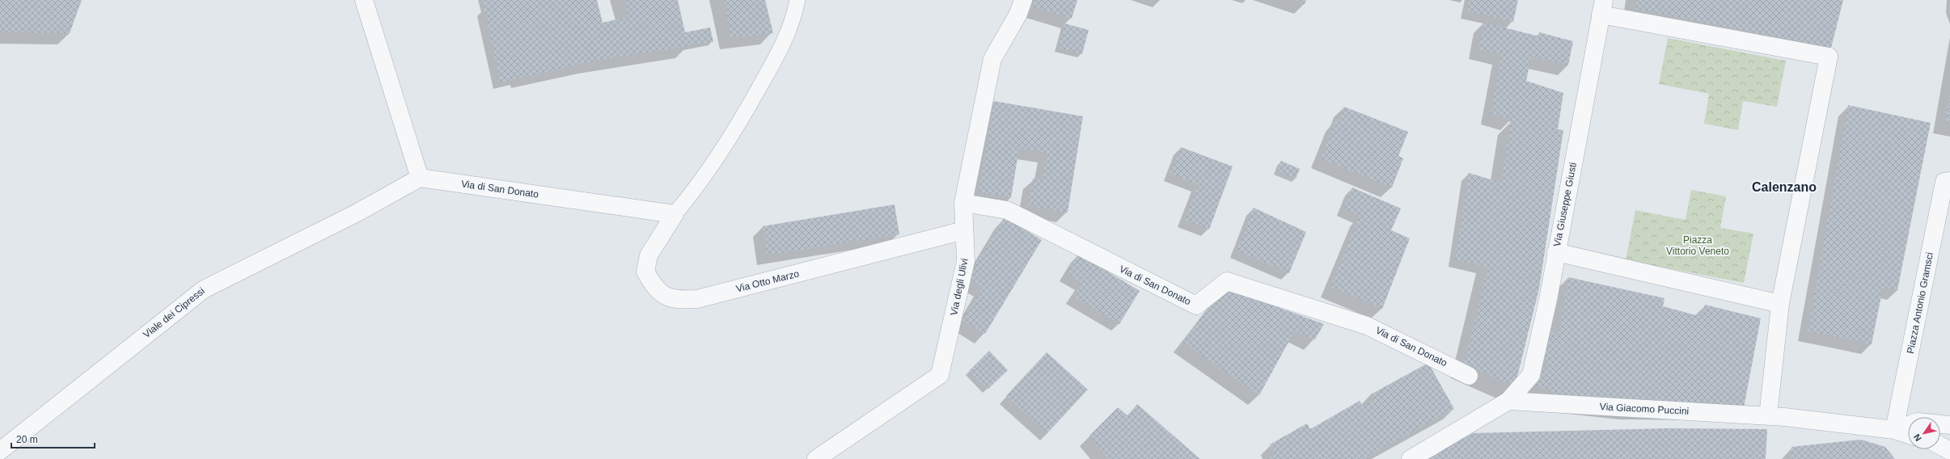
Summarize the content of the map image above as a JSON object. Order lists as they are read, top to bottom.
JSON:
{
  "streets": {
    "street": [
      "Via di San Donato",
      "Via Giuseppe Giusti",
      "Via Otto Marzo",
      "Via degli Ulivi",
      "Piazza Antonio Gramsci",
      "Viale dei Cipressi",
      "Via Giacomo Puccini"
    ]
  },
  "crossings": [
    ["Via di San Donato", "Via Otto Marzo"],
    ["Via di San Donato", "Via degli Ulivi"],
    ["Via di San Donato", "Viale dei Cipressi"],
    ["Via Giuseppe Giusti", "Via Giacomo Puccini"],
    ["Via Otto Marzo", "Via degli Ulivi"],
    ["Piazza Antonio Gramsci", "Via Giacomo Puccini"]
  ],
  "districts": ["Calenzano"],
  "parks": ["Piazza Vittorio Veneto"],
  "scale_bar": "20 m",
  "north": "bottom left"
}
